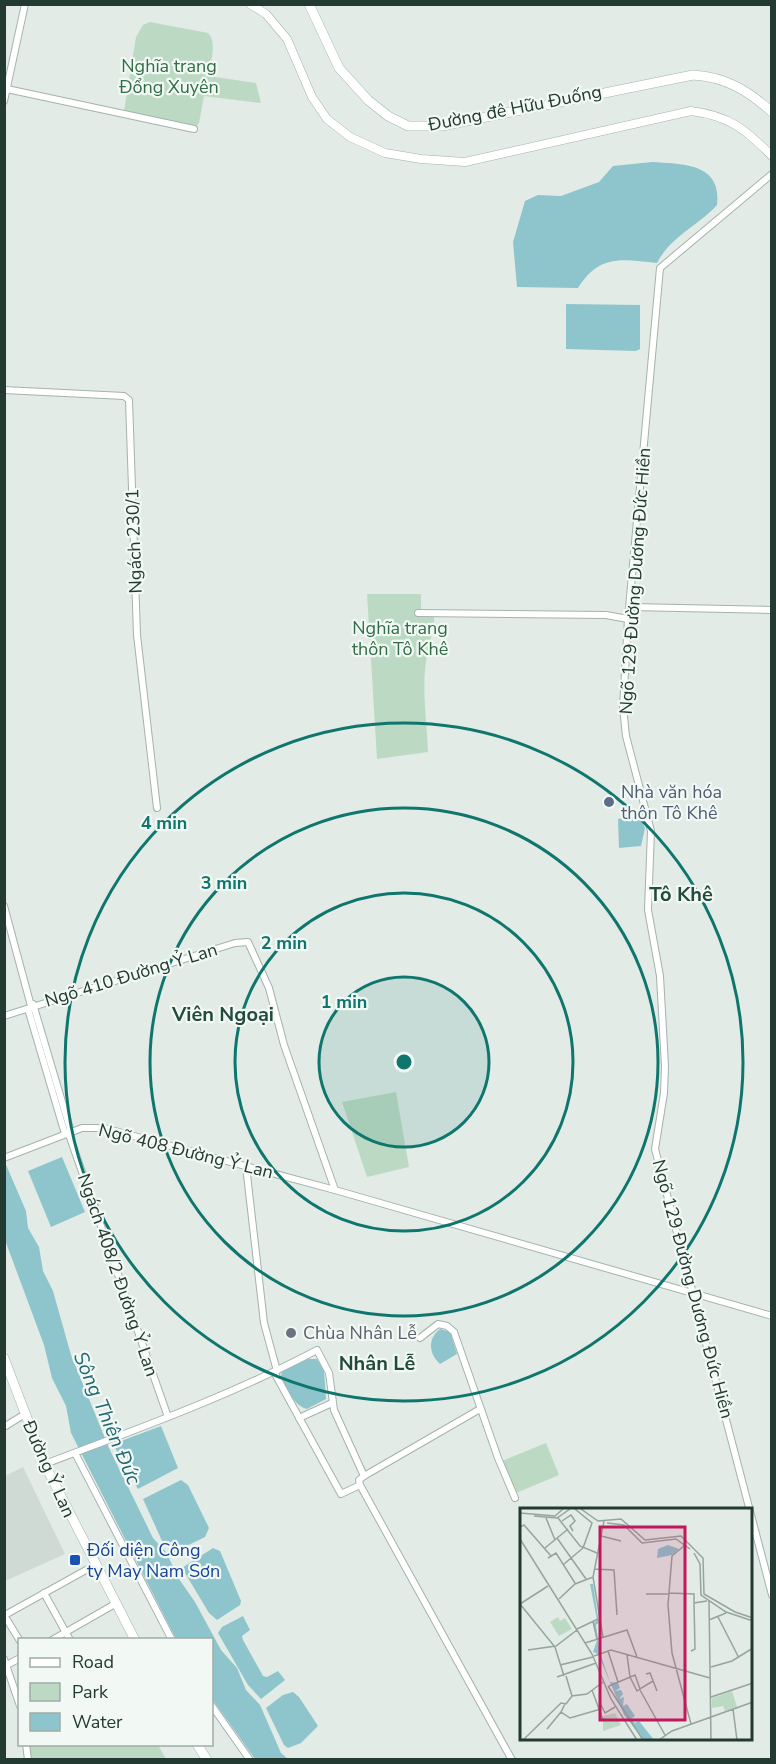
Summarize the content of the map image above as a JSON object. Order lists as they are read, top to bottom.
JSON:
{
  "streets": {
    "main road": ["Đường đê Hữu Đuống", "Đường Ỷ Lan"],
    "street": [
      "Ngách 230/1",
      "Ngõ 129 Đường Dương Đức Hiền",
      "Ngõ 410 Đường Ỷ Lan",
      "Ngõ 408 Đường Ỷ Lan",
      "Ngách 408/2 Đường Ỷ Lan"
    ]
  },
  "crossings": [
    ["Ngõ 129 Đường Dương Đức Hiền", "Ngõ 408 Đường Ỷ Lan"],
    ["Ngõ 410 Đường Ỷ Lan", "Ngõ 408 Đường Ỷ Lan"],
    ["Ngõ 410 Đường Ỷ Lan", "Ngách 408/2 Đường Ỷ Lan"],
    ["Ngõ 408 Đường Ỷ Lan", "Ngách 408/2 Đường Ỷ Lan"]
  ],
  "districts": ["Tô Khê", "Viên Ngoại", "Nhân Lễ"],
  "water": ["Sông Thiên Đức"],
  "parks": ["Nghĩa trang Đổng Xuyên", "Nghĩa trang thôn Tô Khê"],
  "places": {
    "other": ["Nhà văn hóa thôn Tô Khê", "Chùa Nhân Lễ"],
    "transit": ["Đối diện Công ty May Nam Sơn"]
  },
  "legend": ["Road", "Park", "Water"],
  "rings": [
    "4 min",
    "3 min",
    "2 min",
    "1 min"
  ]
}
